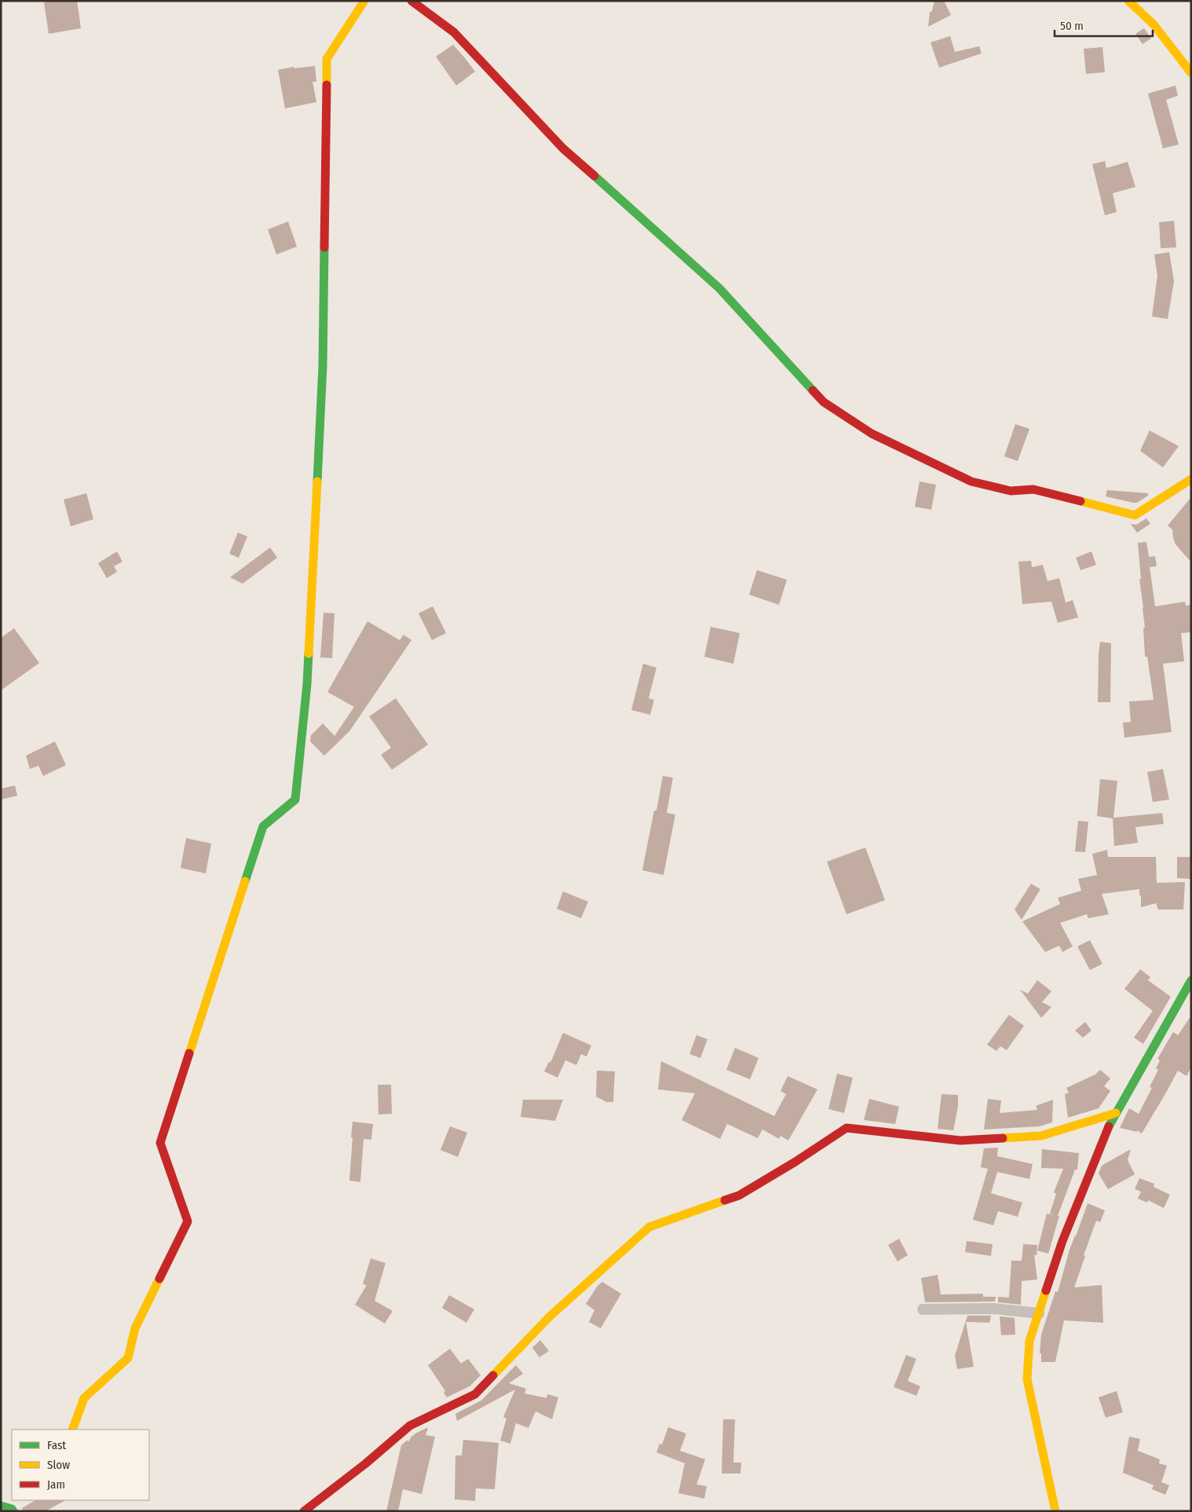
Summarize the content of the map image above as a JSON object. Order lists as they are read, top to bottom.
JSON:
{
  "legend": ["Fast", "Slow", "Jam"],
  "scale_bar": "50 m"
}
